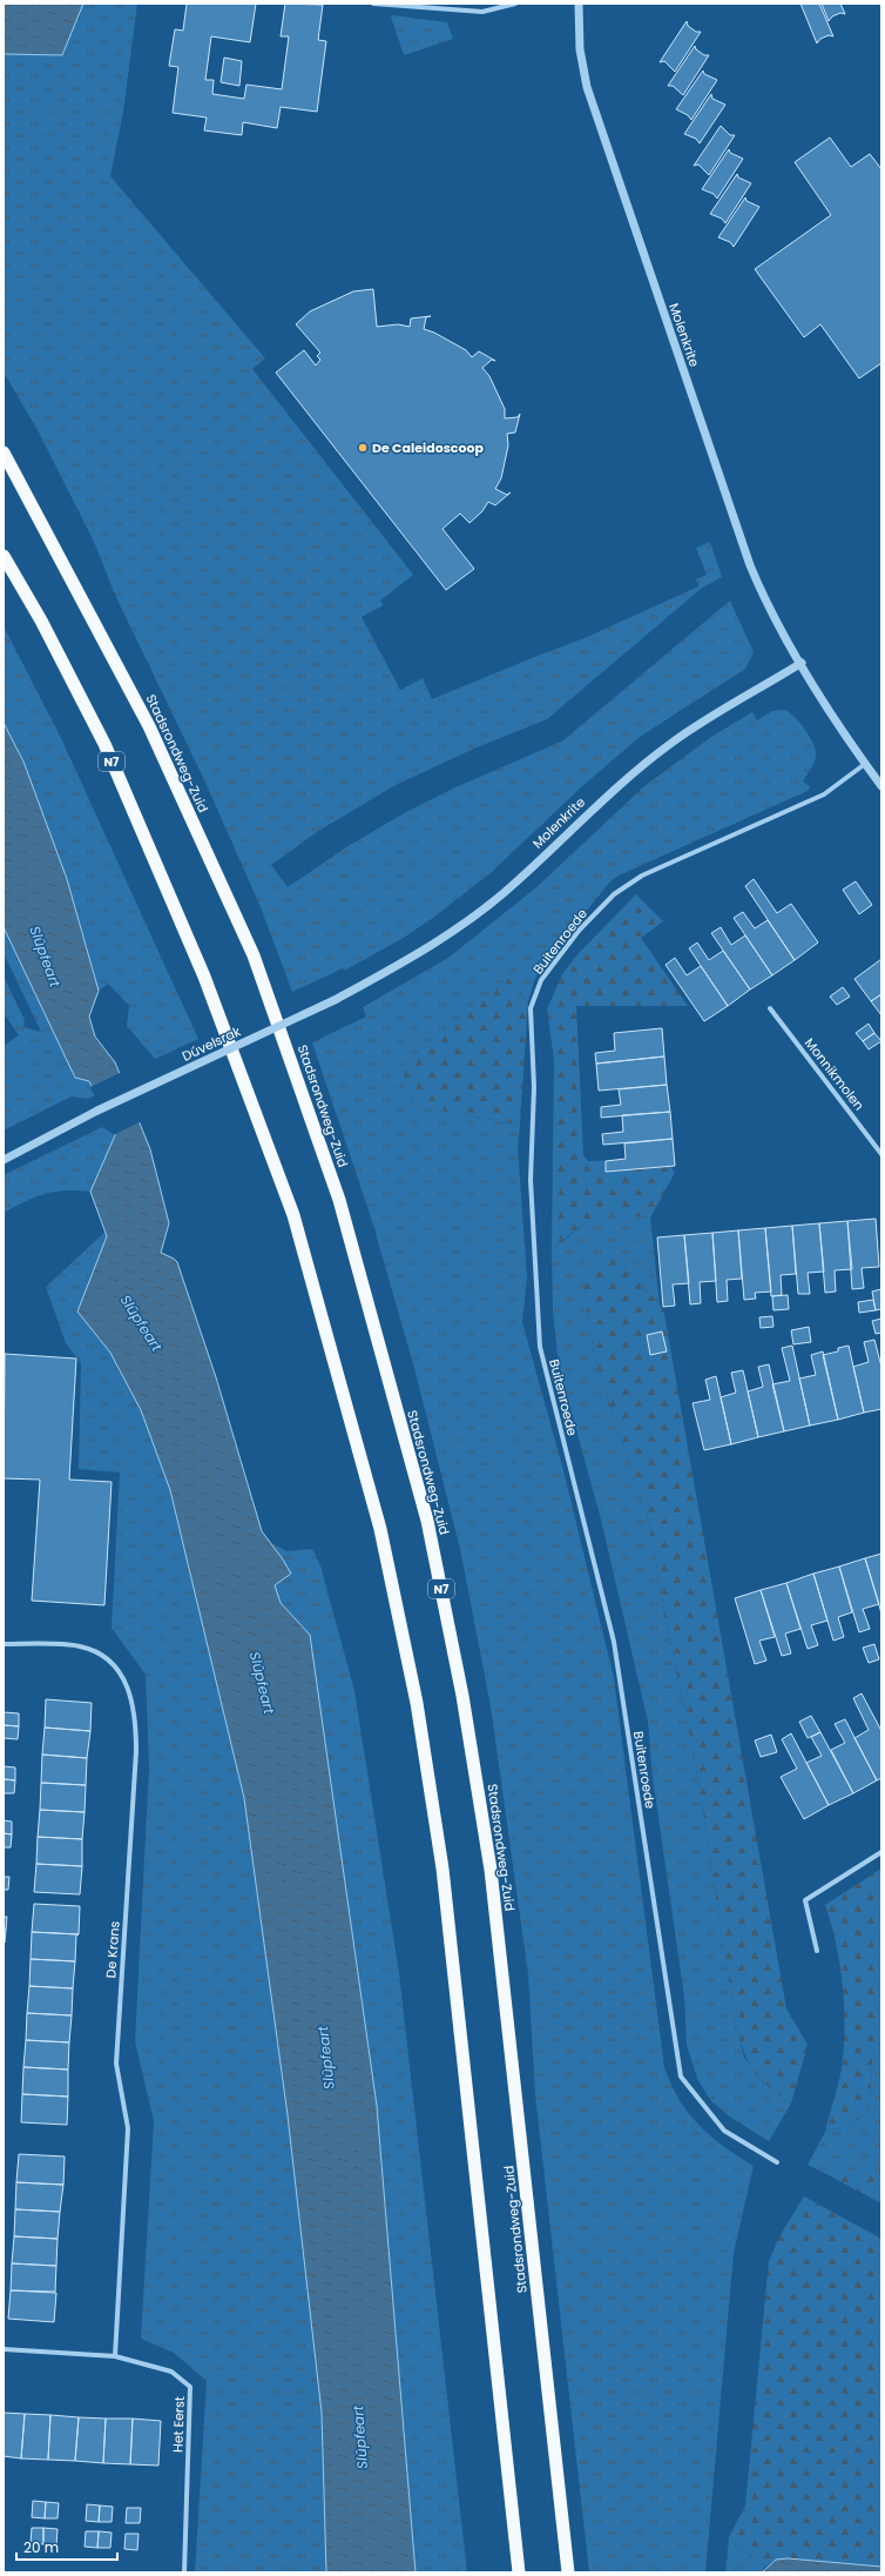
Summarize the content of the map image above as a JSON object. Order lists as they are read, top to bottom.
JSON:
{
  "streets": {
    "highway": ["Stadsrondweg-Zuid", "N7"],
    "street": [
      "Molenkrite",
      "Buitenroede",
      "Dúvelsrak",
      "Monnikmolen",
      "De Krans",
      "Het Eerst"
    ]
  },
  "crossings": [
    ["Molenkrite", "Buitenroede"],
    ["Molenkrite", "Dúvelsrak"],
    ["De Krans", "Het Eerst"]
  ],
  "water": ["Slûpfeart"],
  "places": ["De Caleidoscoop"],
  "scale_bar": "20 m"
}
